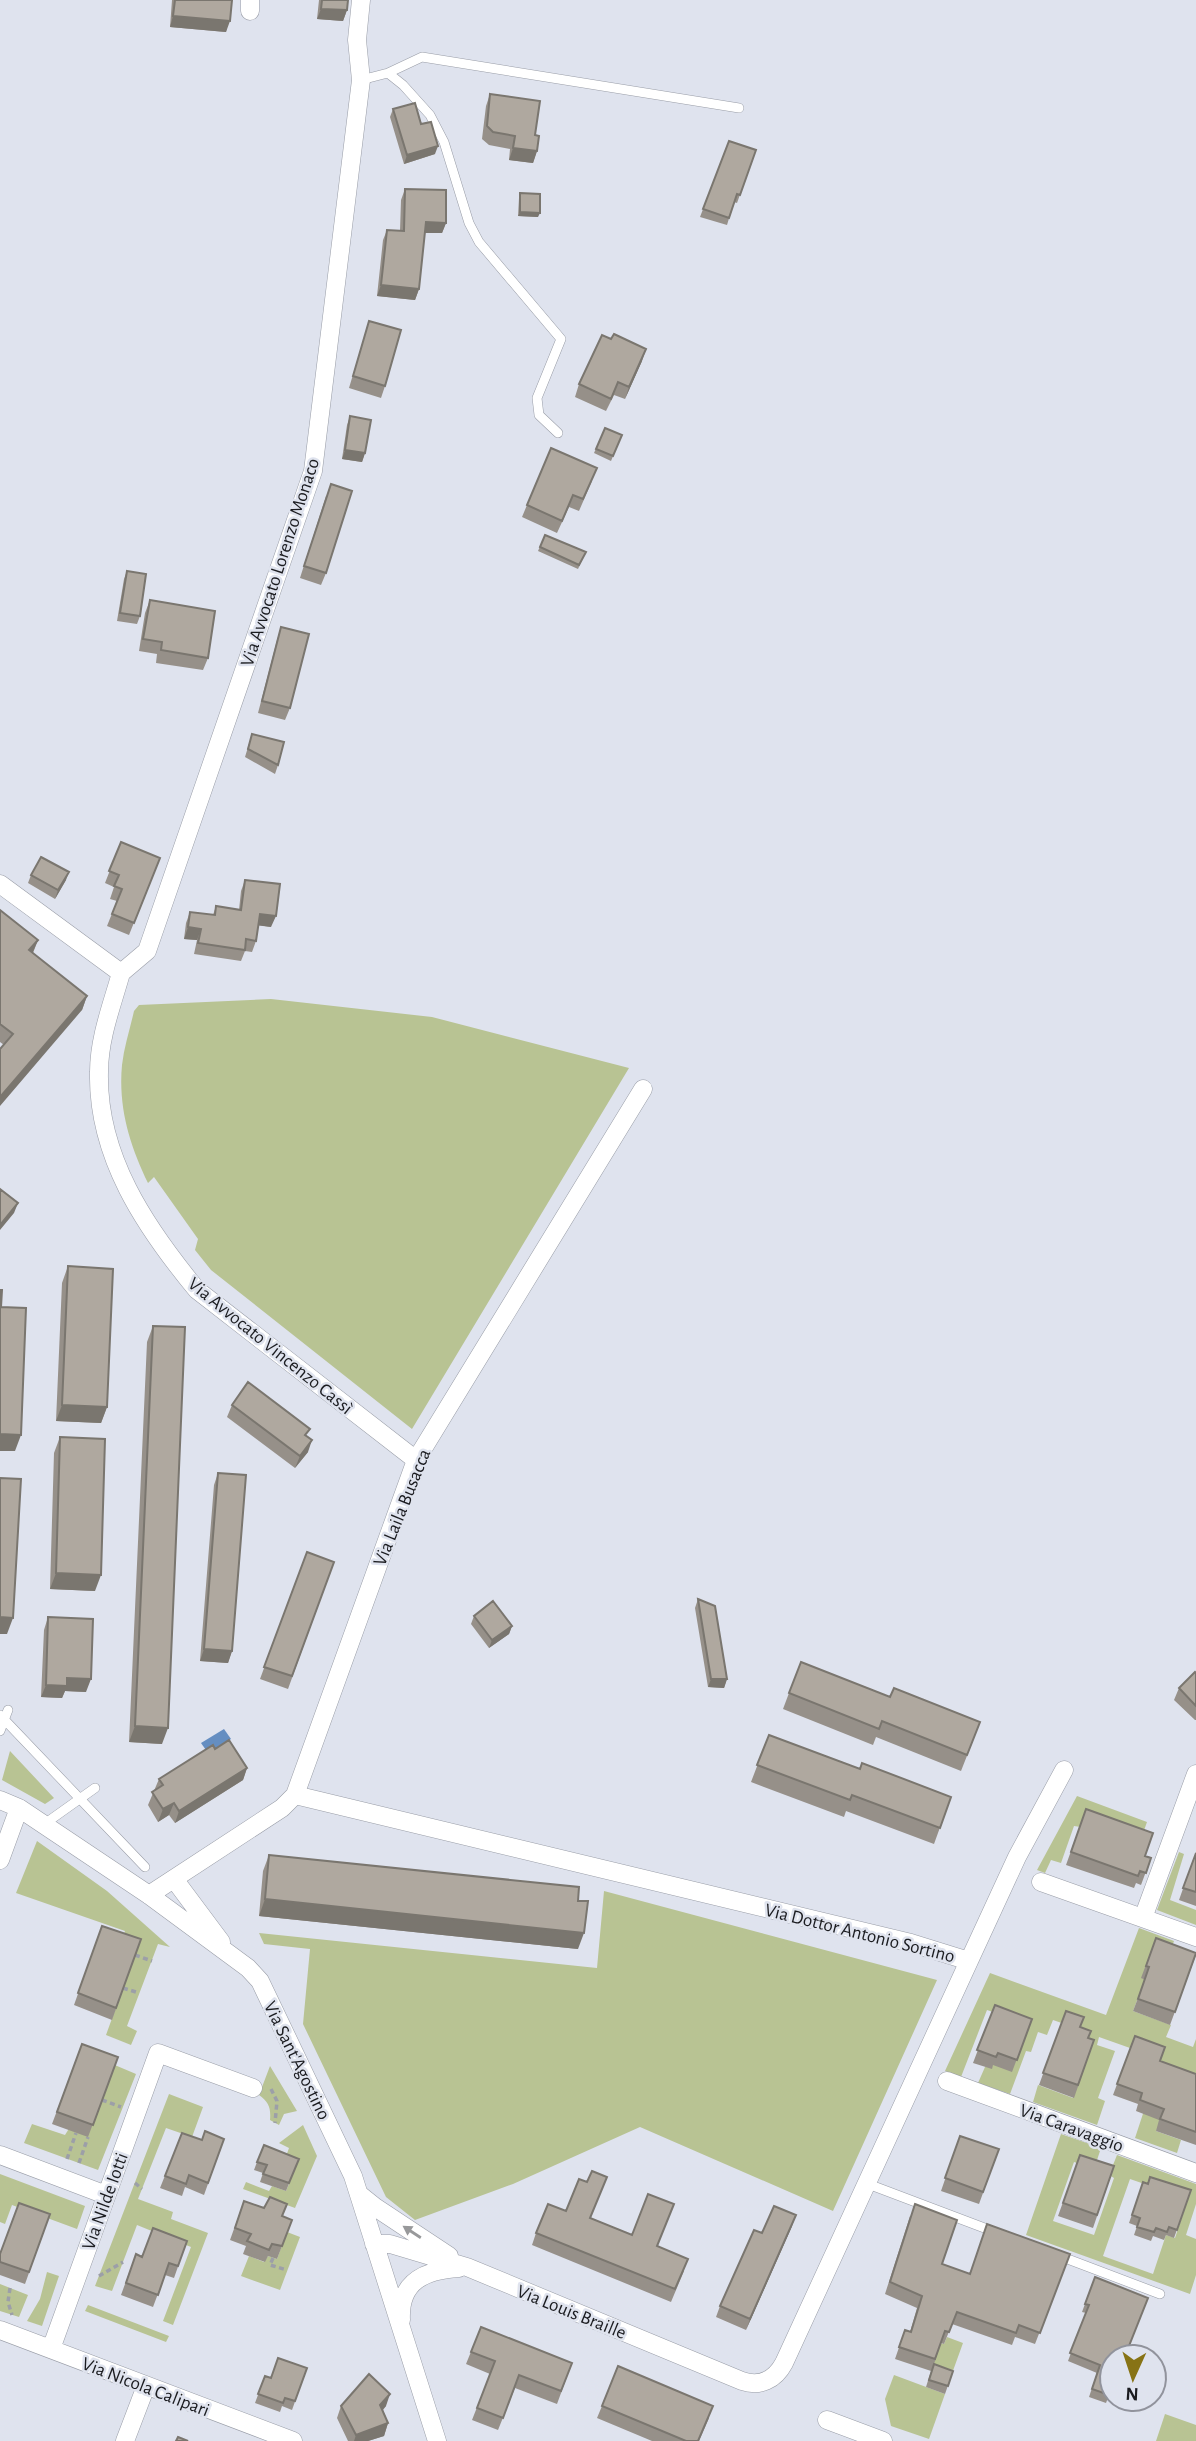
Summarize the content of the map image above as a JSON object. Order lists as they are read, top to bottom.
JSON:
{
  "streets": {
    "street": [
      "Via Avvocato Lorenzo Monaco",
      "Via Avvocato Vincenzo Cassì",
      "Via Laila Busacca",
      "Via Dottor Antonio Sortino",
      "Via Sant'Agostino",
      "Via Caravaggio",
      "Via Nilde Iotti",
      "Via Louis Braille",
      "Via Nicola Calipari"
    ]
  },
  "crossings": [
    ["Via Avvocato Lorenzo Monaco", "Via Avvocato Vincenzo Cassì"],
    ["Via Avvocato Vincenzo Cassì", "Via Laila Busacca"],
    ["Via Laila Busacca", "Via Dottor Antonio Sortino"],
    ["Via Dottor Antonio Sortino", "Via Louis Braille"],
    ["Via Sant'Agostino", "Via Louis Braille"],
    ["Via Nilde Iotti", "Via Nicola Calipari"]
  ],
  "north": "bottom"
}
